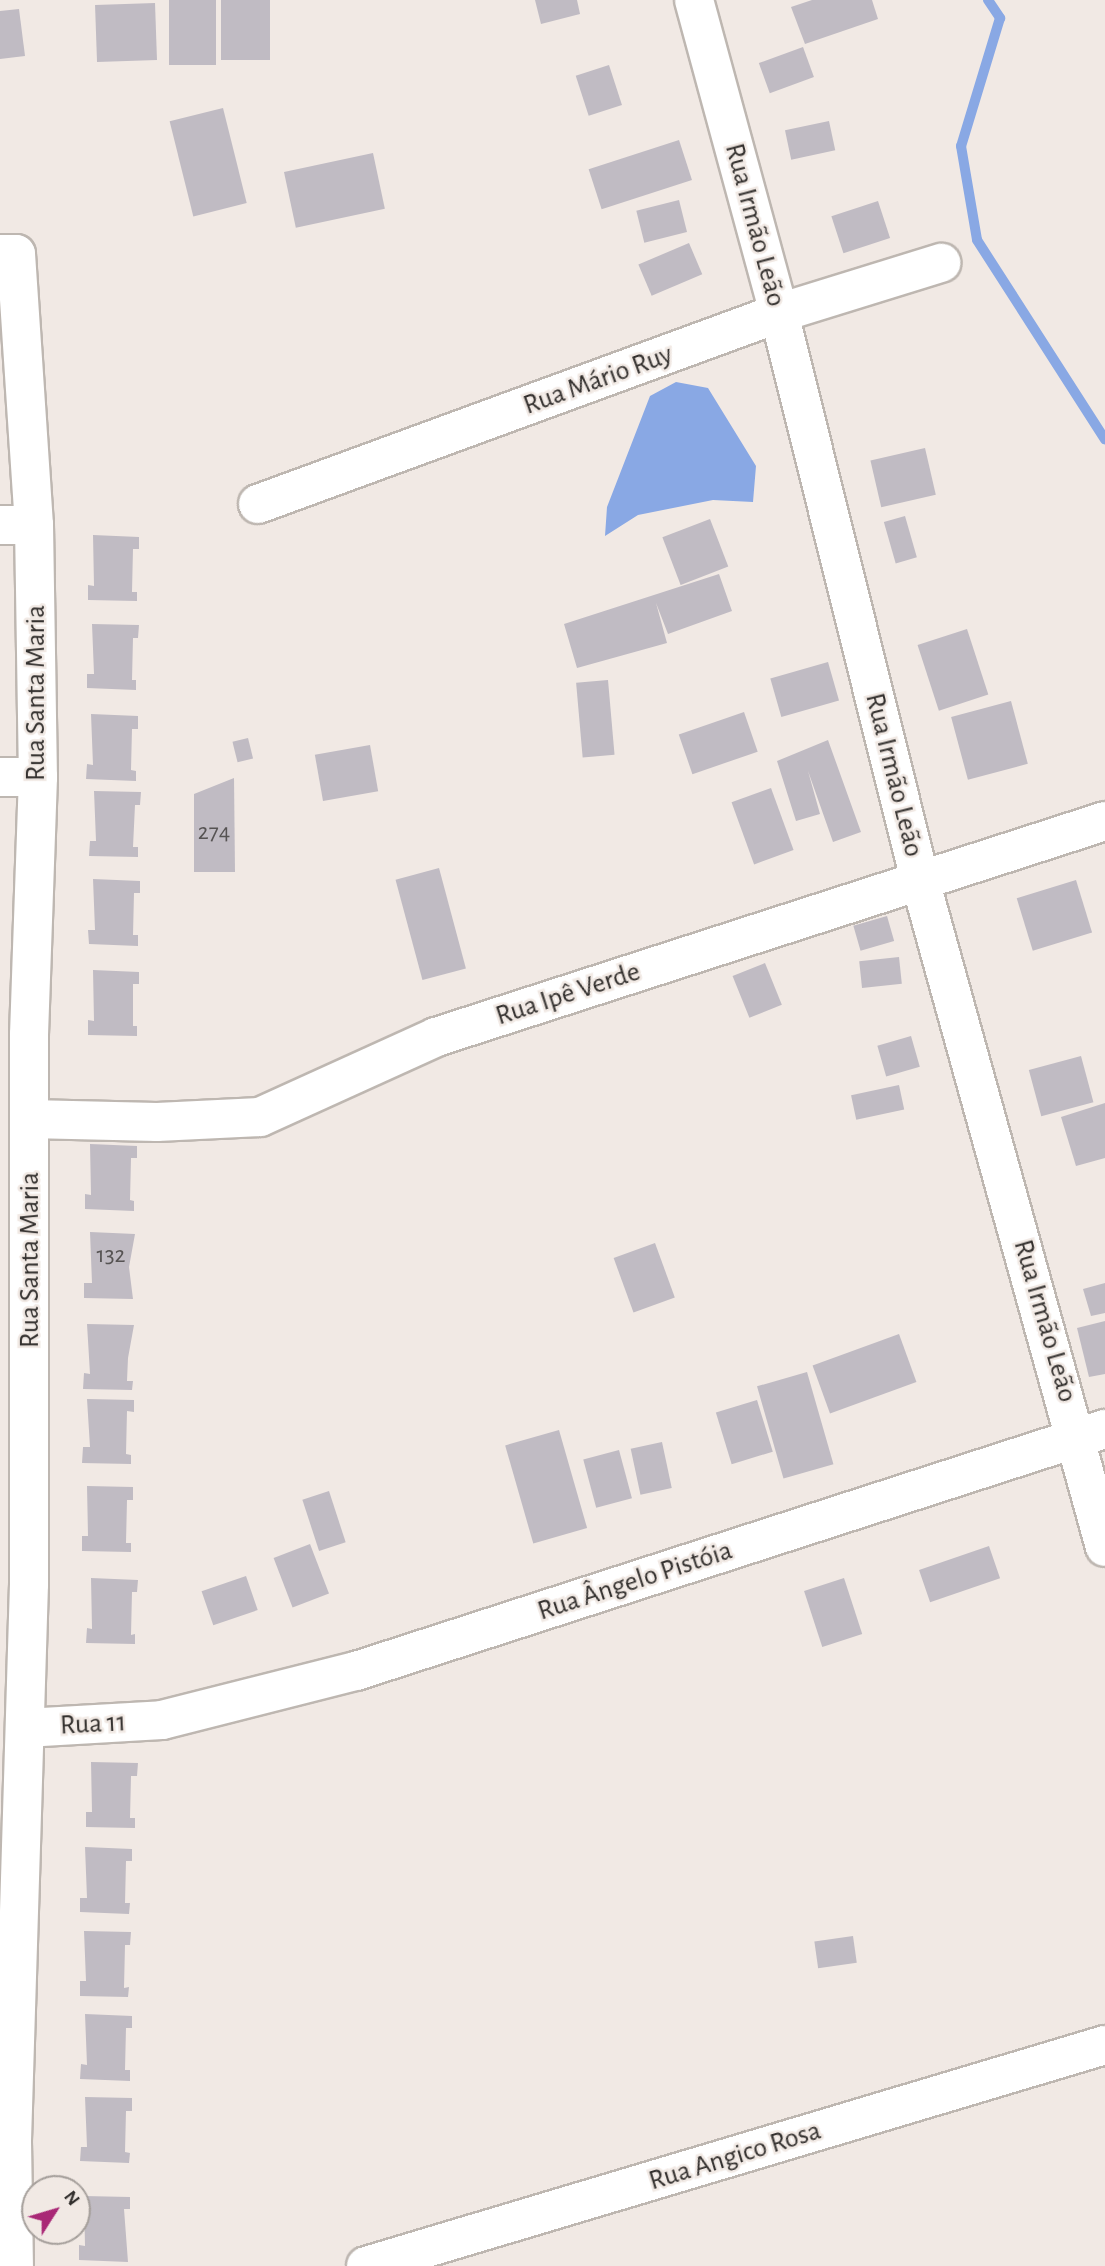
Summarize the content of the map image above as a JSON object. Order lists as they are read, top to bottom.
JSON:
{
  "streets": {
    "street": [
      "Rua Irmão Leão",
      "Rua Mário Ruy",
      "Rua Santa Maria",
      "Rua Ipê Verde",
      "Rua Ângelo Pistóia",
      "Rua 11",
      "Rua Angico Rosa"
    ]
  },
  "crossings": [
    ["Rua Irmão Leão", "Rua Mário Ruy"],
    ["Rua Irmão Leão", "Rua Ipê Verde"],
    ["Rua Irmão Leão", "Rua Ângelo Pistóia"],
    ["Rua Santa Maria", "Rua Ipê Verde"],
    ["Rua Santa Maria", "Rua 11"],
    ["Rua Ângelo Pistóia", "Rua 11"]
  ],
  "house_numbers": ["274", "132"],
  "north": "top right"
}
